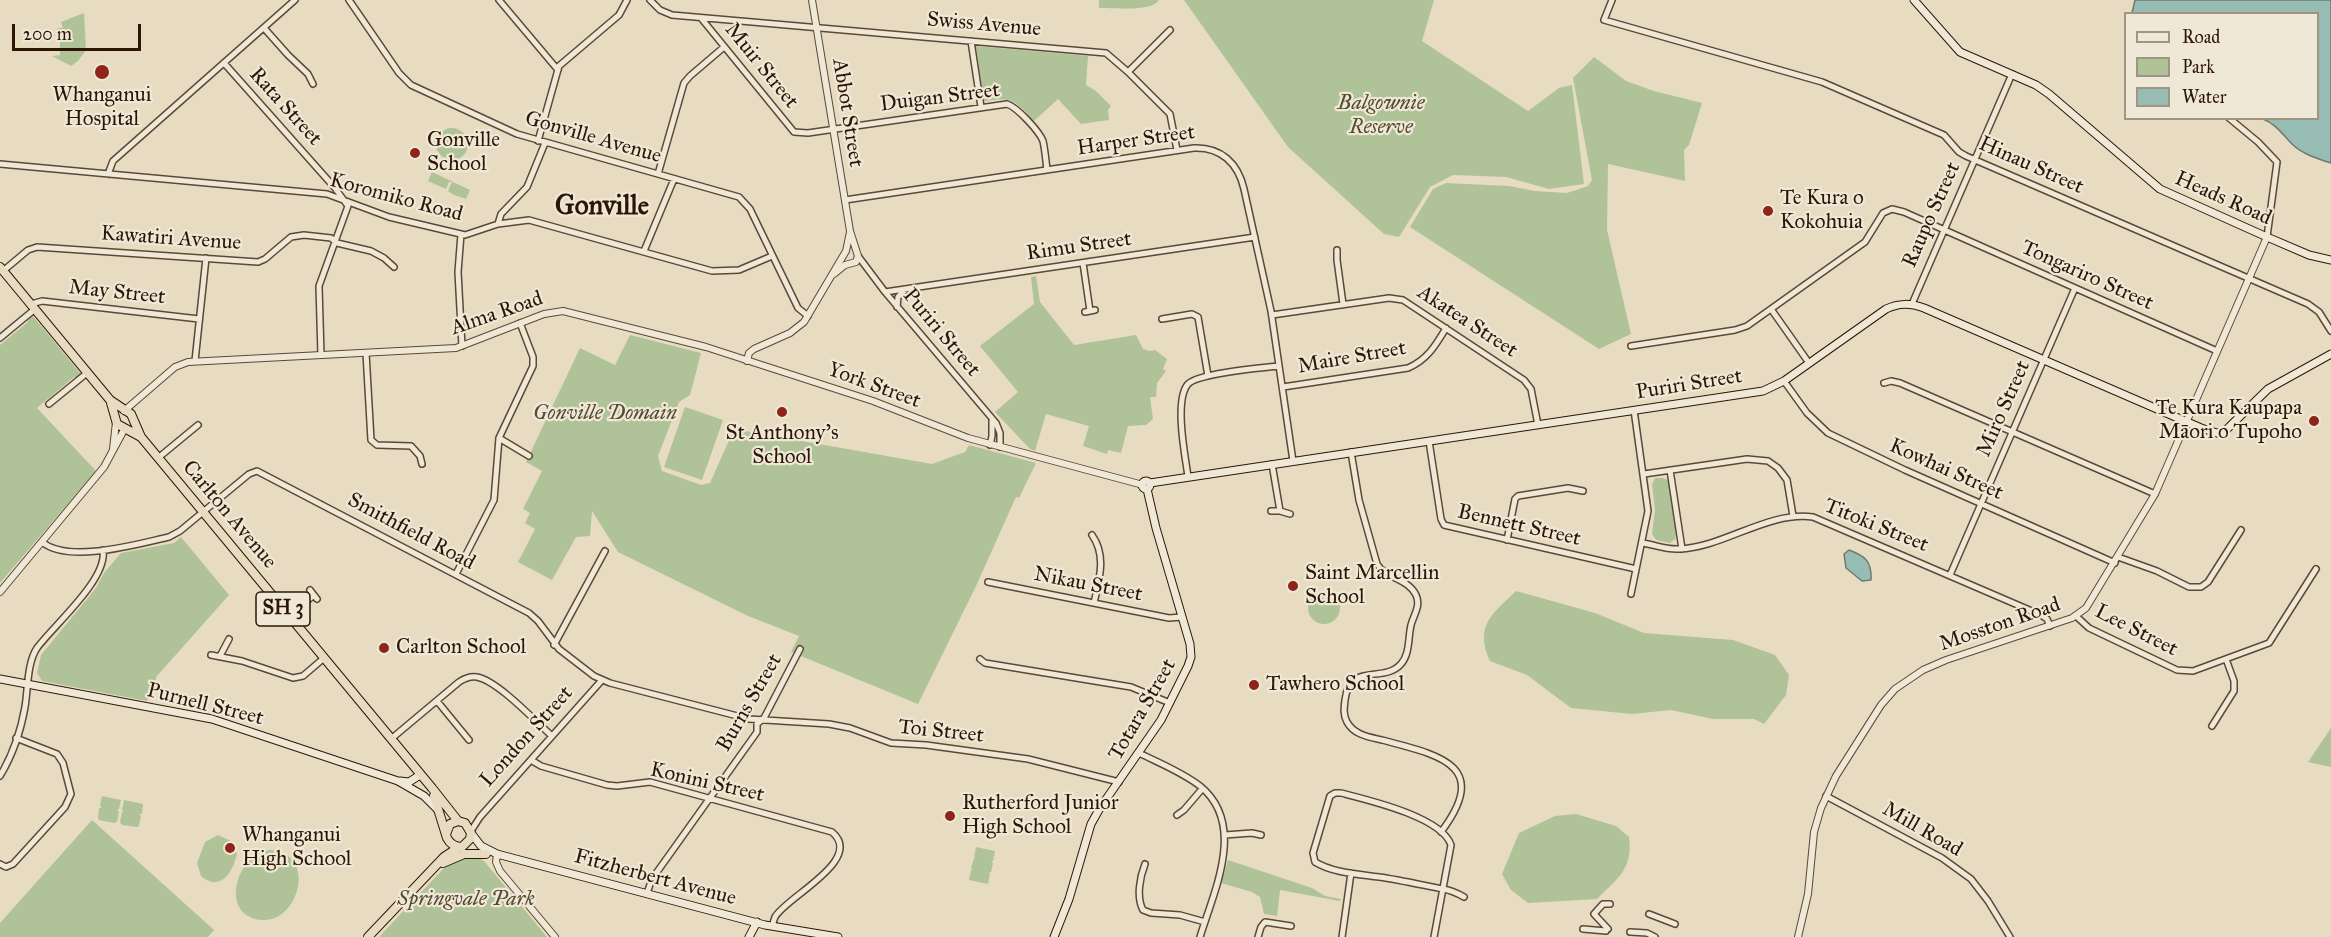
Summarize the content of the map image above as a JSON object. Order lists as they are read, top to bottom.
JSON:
{
  "streets": {
    "highway": ["Carlton Avenue", "SH 3"],
    "main road": [
      "Heads Road",
      "Puriri Street",
      "Purnell Street",
      "Totara Street",
      "Fitzherbert Avenue"
    ],
    "street": [
      "Swiss Avenue",
      "Muir Street",
      "Duigan Street",
      "Rata Street",
      "Abbot Street",
      "Gonville Avenue",
      "Harper Street",
      "Hinau Street",
      "Koromiko Road",
      "Raupo Street",
      "Kawatiri Avenue",
      "Rimu Street",
      "Tongariro Street",
      "May Street",
      "Alma Road",
      "Akatea Street",
      "Maire Street",
      "York Street",
      "Miro Street",
      "Kowhai Street",
      "Bennett Street",
      "Titoki Street",
      "Smithfield Road",
      "Nikau Street",
      "Mosston Road",
      "Lee Street",
      "Burns Street",
      "Toi Street",
      "London Street",
      "Konini Street",
      "Mill Road"
    ]
  },
  "crossings": [
    ["Swiss Avenue", "Muir Street"],
    ["Swiss Avenue", "Abbot Street"],
    ["Swiss Avenue", "Harper Street"],
    ["Muir Street", "Duigan Street"],
    ["Muir Street", "Abbot Street"],
    ["Duigan Street", "Abbot Street"],
    ["Duigan Street", "Harper Street"],
    ["Rata Street", "Koromiko Road"],
    ["Abbot Street", "Harper Street"],
    ["Abbot Street", "Puriri Street"],
    ["Gonville Avenue", "Koromiko Road"],
    ["Harper Street", "Rimu Street"],
    ["Harper Street", "Akatea Street"],
    ["Harper Street", "Puriri Street"],
    ["Harper Street", "Maire Street"],
    ["Hinau Street", "Raupo Street"],
    ["Hinau Street", "Mosston Road"],
    ["Heads Road", "Raupo Street"],
    ["Heads Road", "Mosston Road"],
    ["Raupo Street", "Tongariro Street"],
    ["Raupo Street", "Puriri Street"],
    ["Rimu Street", "Puriri Street"],
    ["Tongariro Street", "Miro Street"],
    ["Tongariro Street", "Mosston Road"],
    ["Alma Road", "York Street"],
    ["Alma Road", "Carlton Avenue"],
    ["Alma Road", "SH 3"],
    ["Akatea Street", "Puriri Street"],
    ["Akatea Street", "Maire Street"],
    ["Puriri Street", "York Street"],
    ["Puriri Street", "Kowhai Street"],
    ["Puriri Street", "Bennett Street"],
    ["Puriri Street", "Totara Street"],
    ["Miro Street", "Kowhai Street"],
    ["Miro Street", "Titoki Street"],
    ["Kowhai Street", "Mosston Road"],
    ["Carlton Avenue", "Smithfield Road"],
    ["Carlton Avenue", "SH 3"],
    ["Carlton Avenue", "Purnell Street"],
    ["Carlton Avenue", "London Street"],
    ["Carlton Avenue", "Fitzherbert Avenue"],
    ["Titoki Street", "Mosston Road"],
    ["Smithfield Road", "Burns Street"],
    ["Smithfield Road", "Toi Street"],
    ["Smithfield Road", "London Street"],
    ["Nikau Street", "Totara Street"],
    ["SH 3", "London Street"],
    ["SH 3", "Fitzherbert Avenue"],
    ["Mosston Road", "Lee Street"],
    ["Mosston Road", "Mill Road"],
    ["Burns Street", "Toi Street"],
    ["Burns Street", "Konini Street"],
    ["Burns Street", "Fitzherbert Avenue"],
    ["Totara Street", "Toi Street"],
    ["London Street", "Konini Street"],
    ["London Street", "Fitzherbert Avenue"],
    ["Konini Street", "Fitzherbert Avenue"]
  ],
  "districts": ["Gonville"],
  "parks": ["Balgownie Reserve", "Gonville Domain", "Springvale Park"],
  "places": [
    "Whanganui Hospital",
    "Gonville School",
    "Te Kura o Kokohuia",
    "St Anthony's School",
    "Te Kura Kaupapa Māori o Tupoho",
    "Saint Marcellin School",
    "Carlton School",
    "Tawhero School",
    "Rutherford Junior High School",
    "Whanganui High School"
  ],
  "legend": ["Road", "Park", "Water"],
  "scale_bar": "200 m"
}
